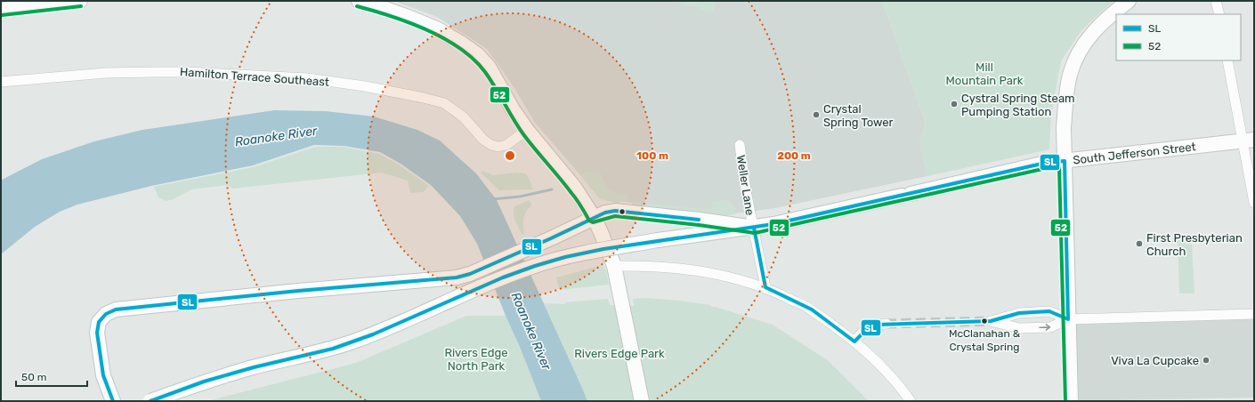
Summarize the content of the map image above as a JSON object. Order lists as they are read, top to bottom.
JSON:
{
  "streets": {
    "street": ["Hamilton Terrace Southeast", "South Jefferson Street", "Weller Lane"]
  },
  "crossings": [
    ["South Jefferson Street", "Weller Lane"]
  ],
  "water": ["Roanoke River"],
  "parks": ["Mill Mountain Park", "Rivers Edge North Park", "Rivers Edge Park"],
  "places": [
    "Cystral Spring Steam Pumping Station",
    "Crystal Spring Tower",
    "First Presbyterian Church",
    "McClanahan & Crystal Spring",
    "Viva La Cupcake"
  ],
  "lines": ["transit line 52", "transit line SL"],
  "legend": ["SL", "52"],
  "scale_bar": "50 m",
  "rings": ["100 m", "200 m"]
}
